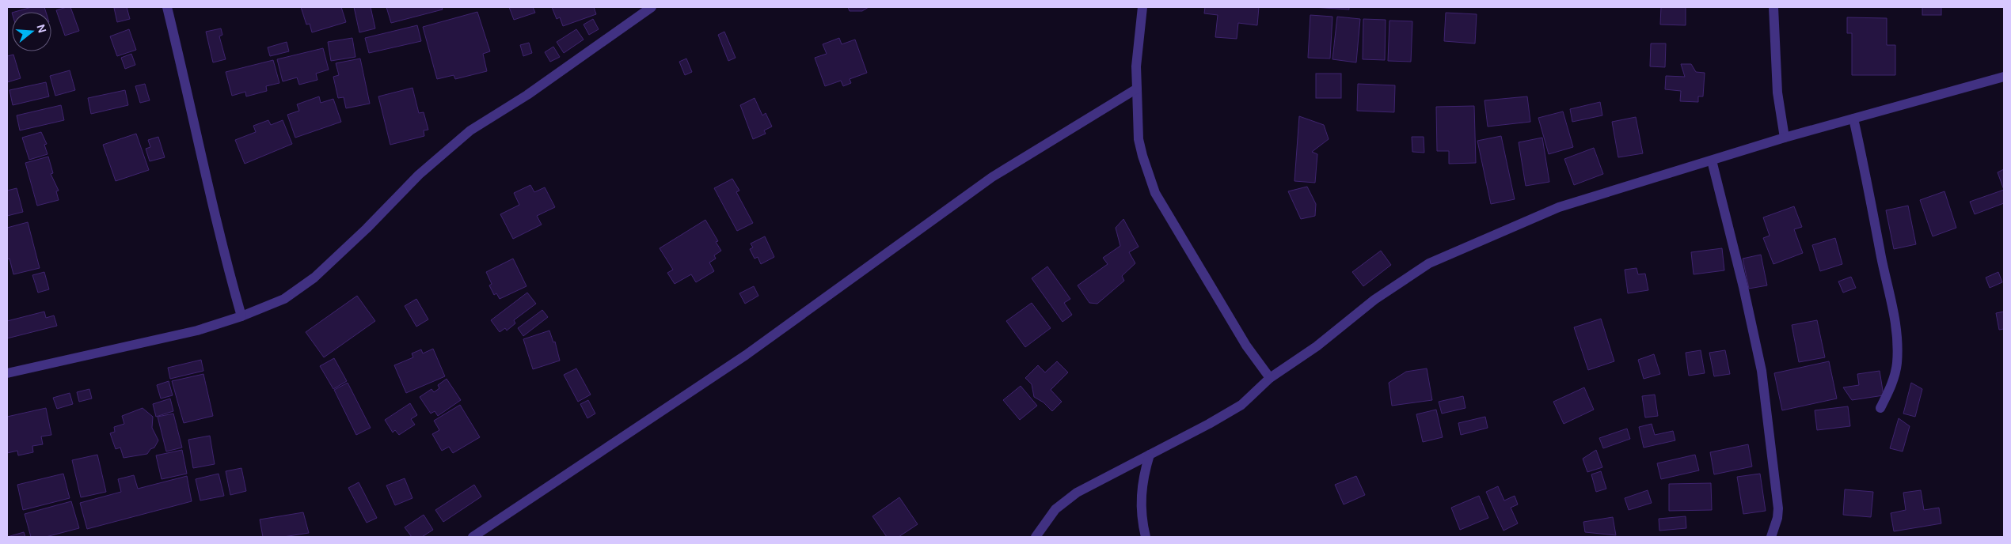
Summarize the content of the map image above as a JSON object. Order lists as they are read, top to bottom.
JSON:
{
  "north": "right"
}
